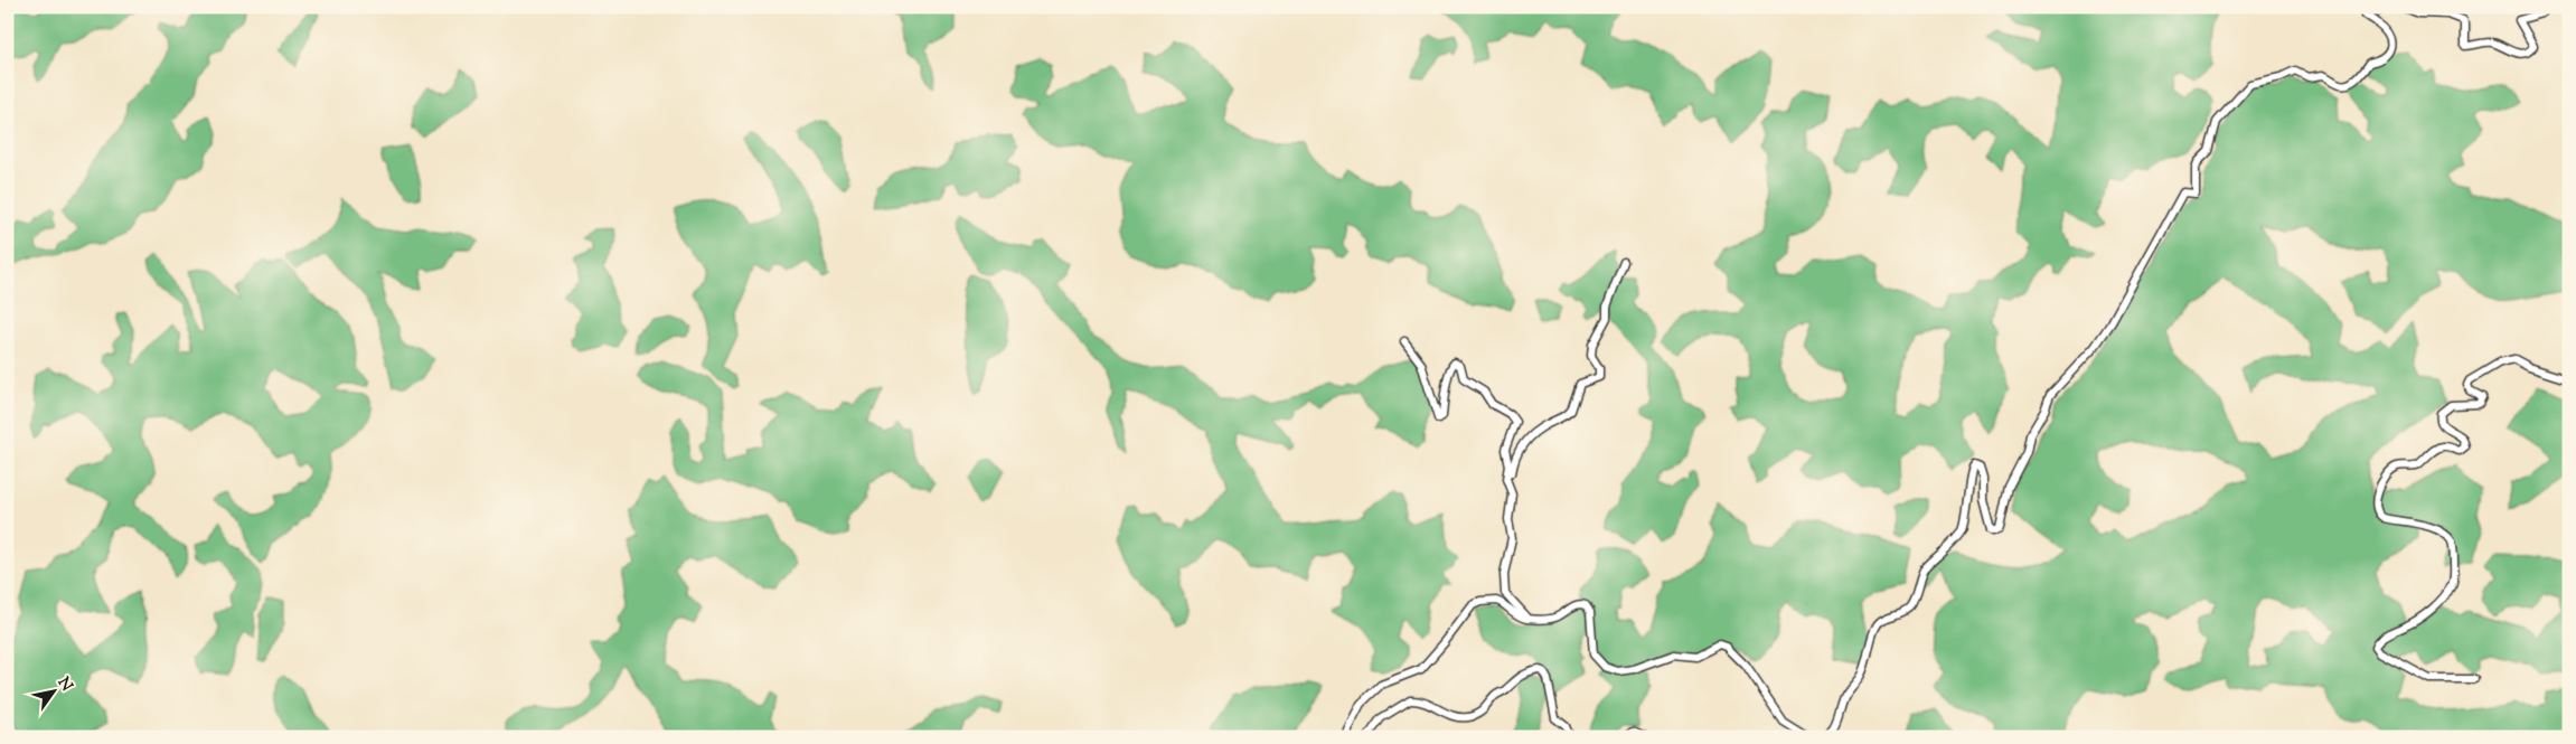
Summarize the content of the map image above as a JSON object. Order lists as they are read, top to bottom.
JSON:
{
  "north": "top right"
}
